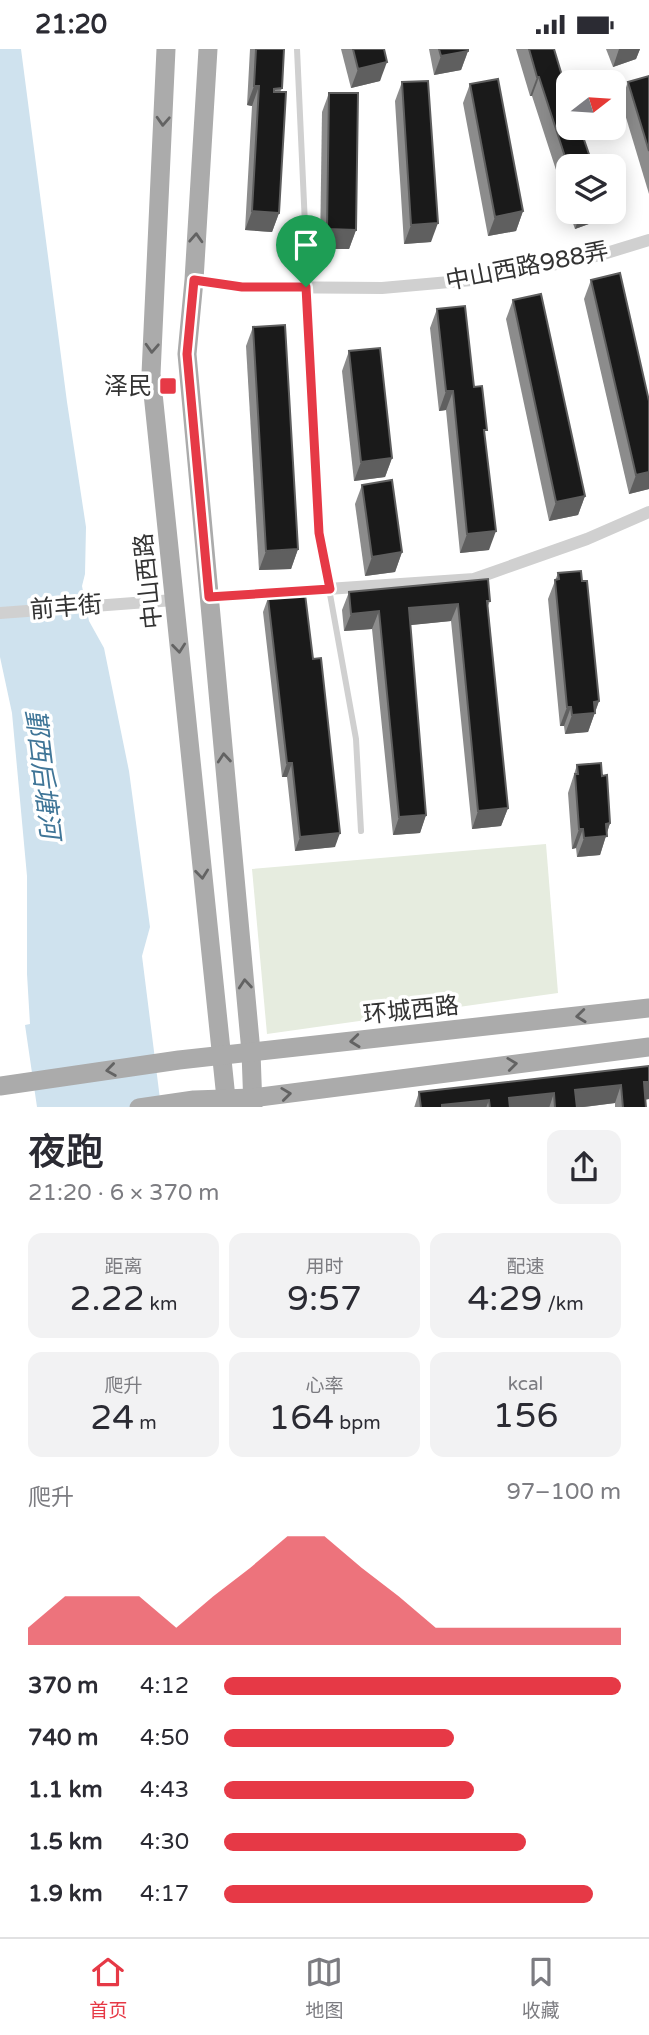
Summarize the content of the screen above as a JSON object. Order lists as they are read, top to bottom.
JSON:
{
  "streets": {
    "main road": ["中山西路", "环城西路"],
    "street": ["中山西路988弄", "前丰街"]
  },
  "crossings": [
    ["中山西路", "前丰街"],
    ["中山西路", "环城西路"]
  ],
  "water": ["鄞西后塘河"],
  "places": {
    "transit": ["泽民"]
  },
  "north": "right",
  "page": {
    "status": "21:20",
    "heading": ["夜跑", "21:20 · 6 × 370 m"],
    "stats": [
      ["距离", "2.22 km"],
      ["用时", "9:57"],
      ["配速", "4:29 /km"],
      ["爬升", "24 m"],
      ["心率", "164 bpm"],
      ["kcal", "156"]
    ],
    "chart": ["爬升", "97–100 m"],
    "list": [
      {
        "name": "370 m",
        "note": "4:12"
      },
      {
        "name": "740 m",
        "note": "4:50"
      },
      {
        "name": "1.1 km",
        "note": "4:43"
      },
      {
        "name": "1.5 km",
        "note": "4:30"
      },
      {
        "name": "1.9 km",
        "note": "4:17"
      }
    ],
    "tabs": ["首页", "地图", "收藏"]
  }
}
